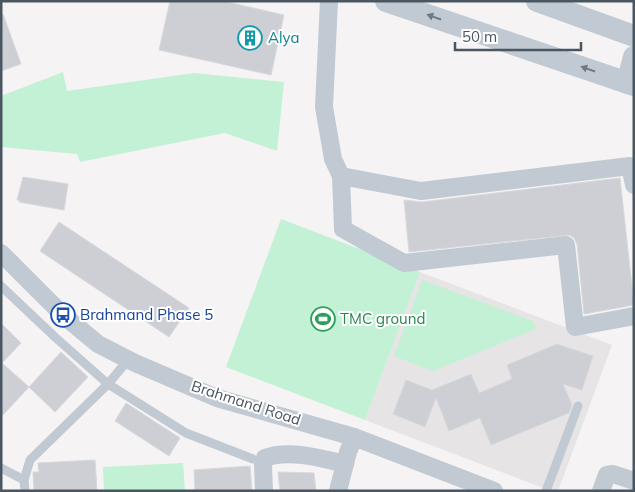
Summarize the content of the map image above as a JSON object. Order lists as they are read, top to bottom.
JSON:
{
  "streets": {
    "street": ["Brahmand Road"]
  },
  "places": {
    "building": ["Alya"],
    "bus stop": ["Brahmand Phase 5"],
    "sports": ["TMC ground"]
  },
  "scale_bar": "50 m"
}
